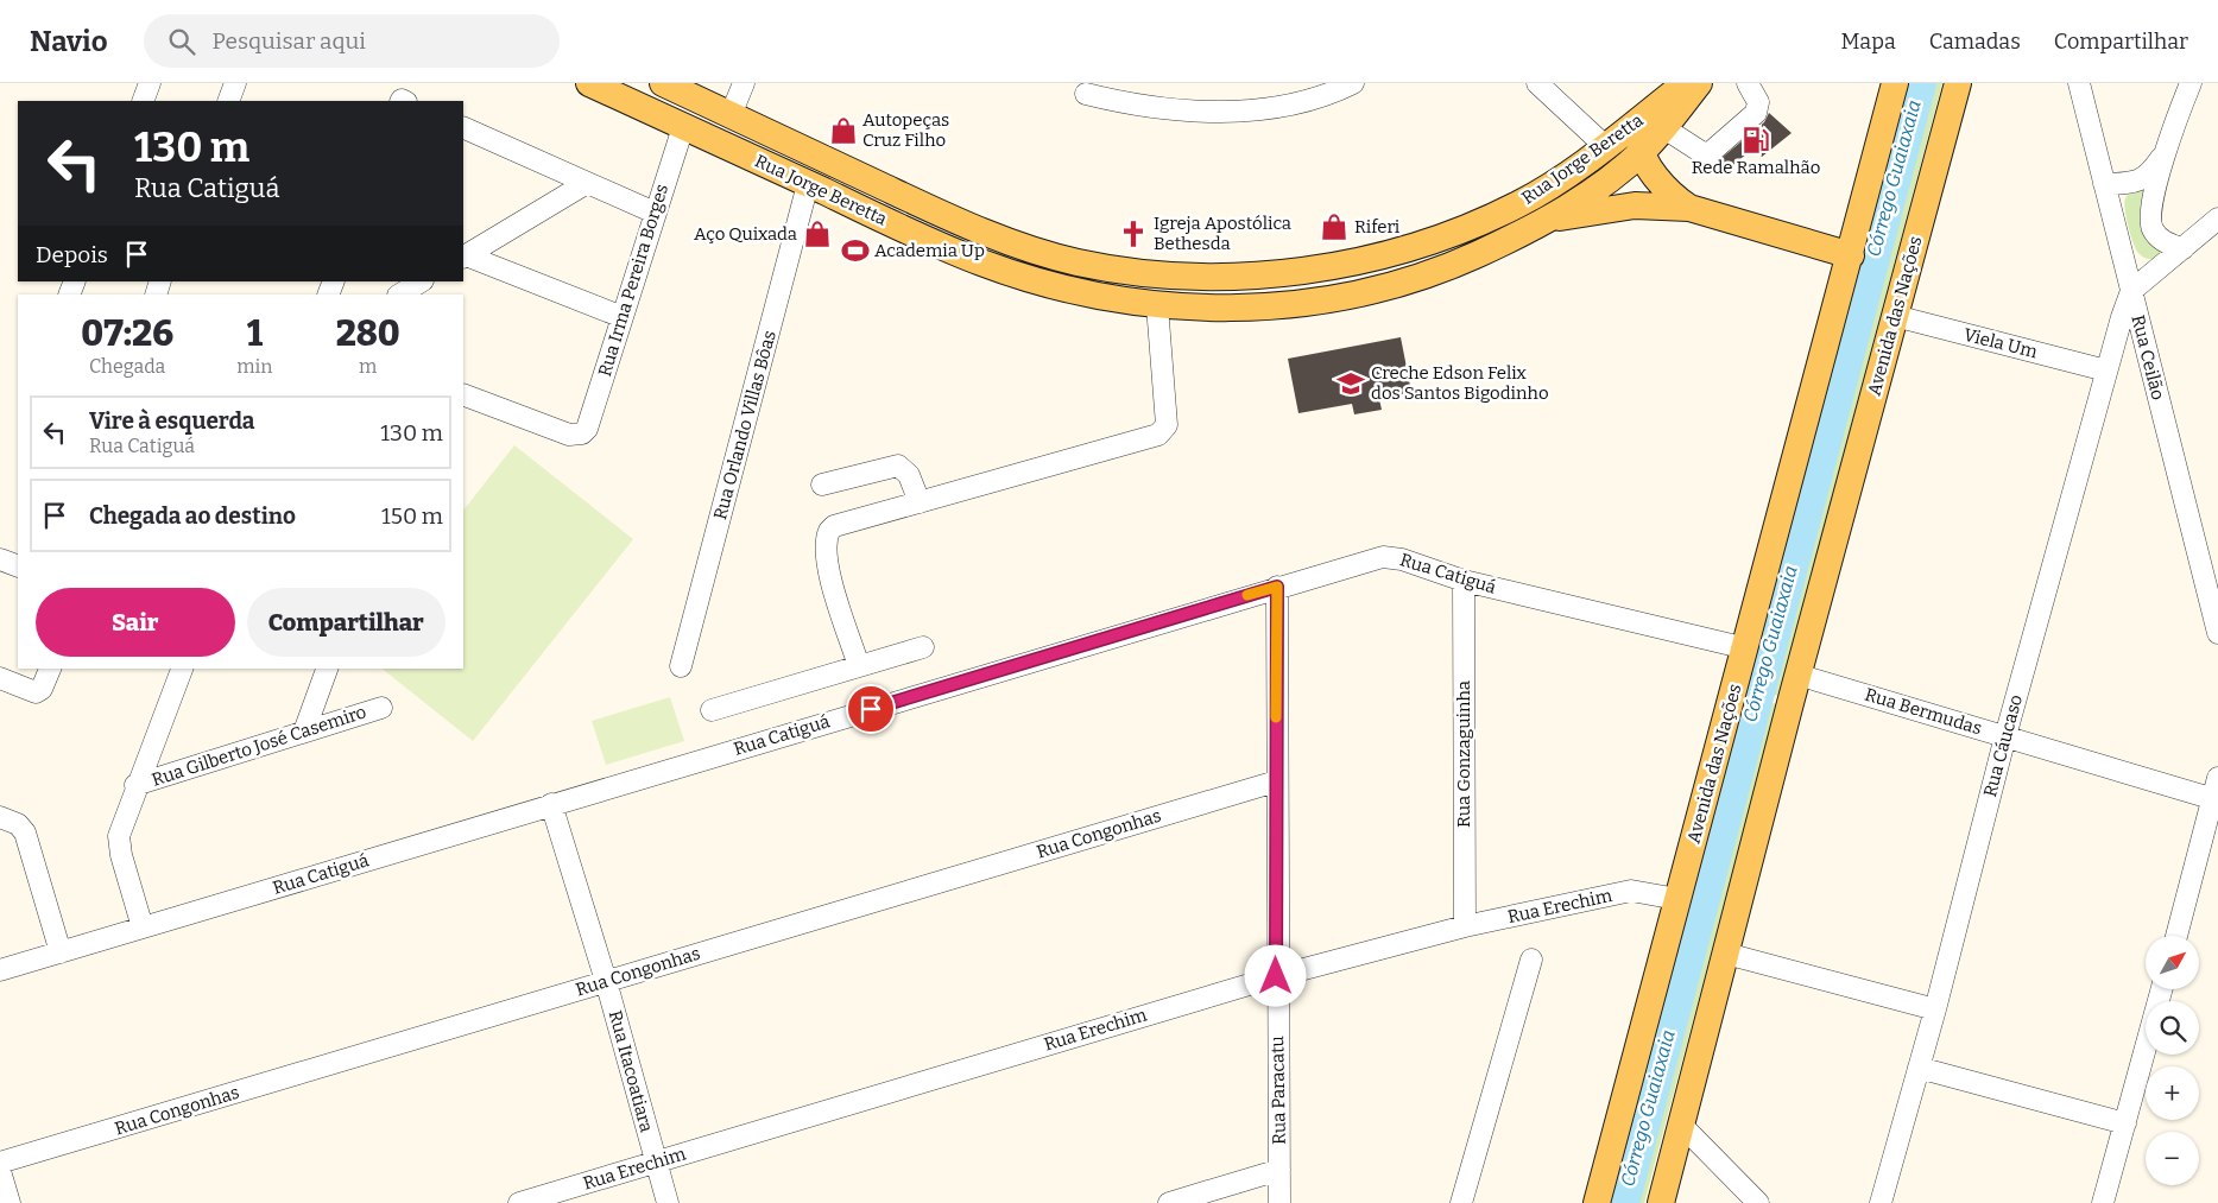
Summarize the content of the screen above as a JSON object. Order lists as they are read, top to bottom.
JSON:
{
  "streets": {
    "main road": ["Rua Jorge Beretta", "Avenida das Nações"],
    "street": [
      "Rua Irma Pereira Borges",
      "Viela Um",
      "Rua Ceilão",
      "Rua Orlando Villas Bôas",
      "Rua Catiguá",
      "Rua Bermudas",
      "Rua Gilberto José Casemiro",
      "Rua Cáucaso",
      "Rua Gonzaguinha",
      "Rua Congonhas",
      "Rua Erechim",
      "Rua Itacoatiara",
      "Rua Paracatu"
    ]
  },
  "crossings": [
    ["Rua Jorge Beretta", "Rua Irma Pereira Borges"],
    ["Rua Jorge Beretta", "Rua Orlando Villas Bôas"],
    ["Avenida das Nações", "Viela Um"],
    ["Avenida das Nações", "Rua Catiguá"],
    ["Avenida das Nações", "Rua Bermudas"],
    ["Avenida das Nações", "Rua Erechim"],
    ["Viela Um", "Rua Cáucaso"],
    ["Rua Ceilão", "Rua Cáucaso"],
    ["Rua Catiguá", "Rua Gonzaguinha"],
    ["Rua Catiguá", "Rua Itacoatiara"],
    ["Rua Catiguá", "Rua Paracatu"],
    ["Rua Bermudas", "Rua Cáucaso"],
    ["Rua Gonzaguinha", "Rua Erechim"],
    ["Rua Congonhas", "Rua Itacoatiara"],
    ["Rua Congonhas", "Rua Paracatu"],
    ["Rua Erechim", "Rua Itacoatiara"],
    ["Rua Erechim", "Rua Paracatu"]
  ],
  "water": ["Córrego Guaiaxaia"],
  "places": {
    "shop": ["Autopeças Cruz Filho", "Riferi", "Aço Quixada"],
    "fuel station": ["Rede Ramalhão"],
    "church": ["Igreja Apostólica Bethesda"],
    "sports": ["Academia Up"],
    "school or university": ["Creche Edson Felix dos Santos Bigodinho"]
  },
  "north": "top right",
  "page": {
    "header": "Navio",
    "search": "Pesquisar aqui",
    "nav": ["Mapa", "Camadas", "Compartilhar"],
    "turn": ["130 m", "Rua Catiguá"],
    "then": "Depois",
    "eta": [
      "07:26",
      "Chegada",
      "1",
      "min",
      "280",
      "m"
    ],
    "list": [
      {
        "name": "Vire à esquerda",
        "note": "Rua Catiguá",
        "value": "130 m"
      },
      {
        "name": "Chegada ao destino",
        "value": "150 m"
      }
    ],
    "buttons": ["Sair", "Compartilhar"],
    "map_buttons": ["+", "−"]
  }
}
